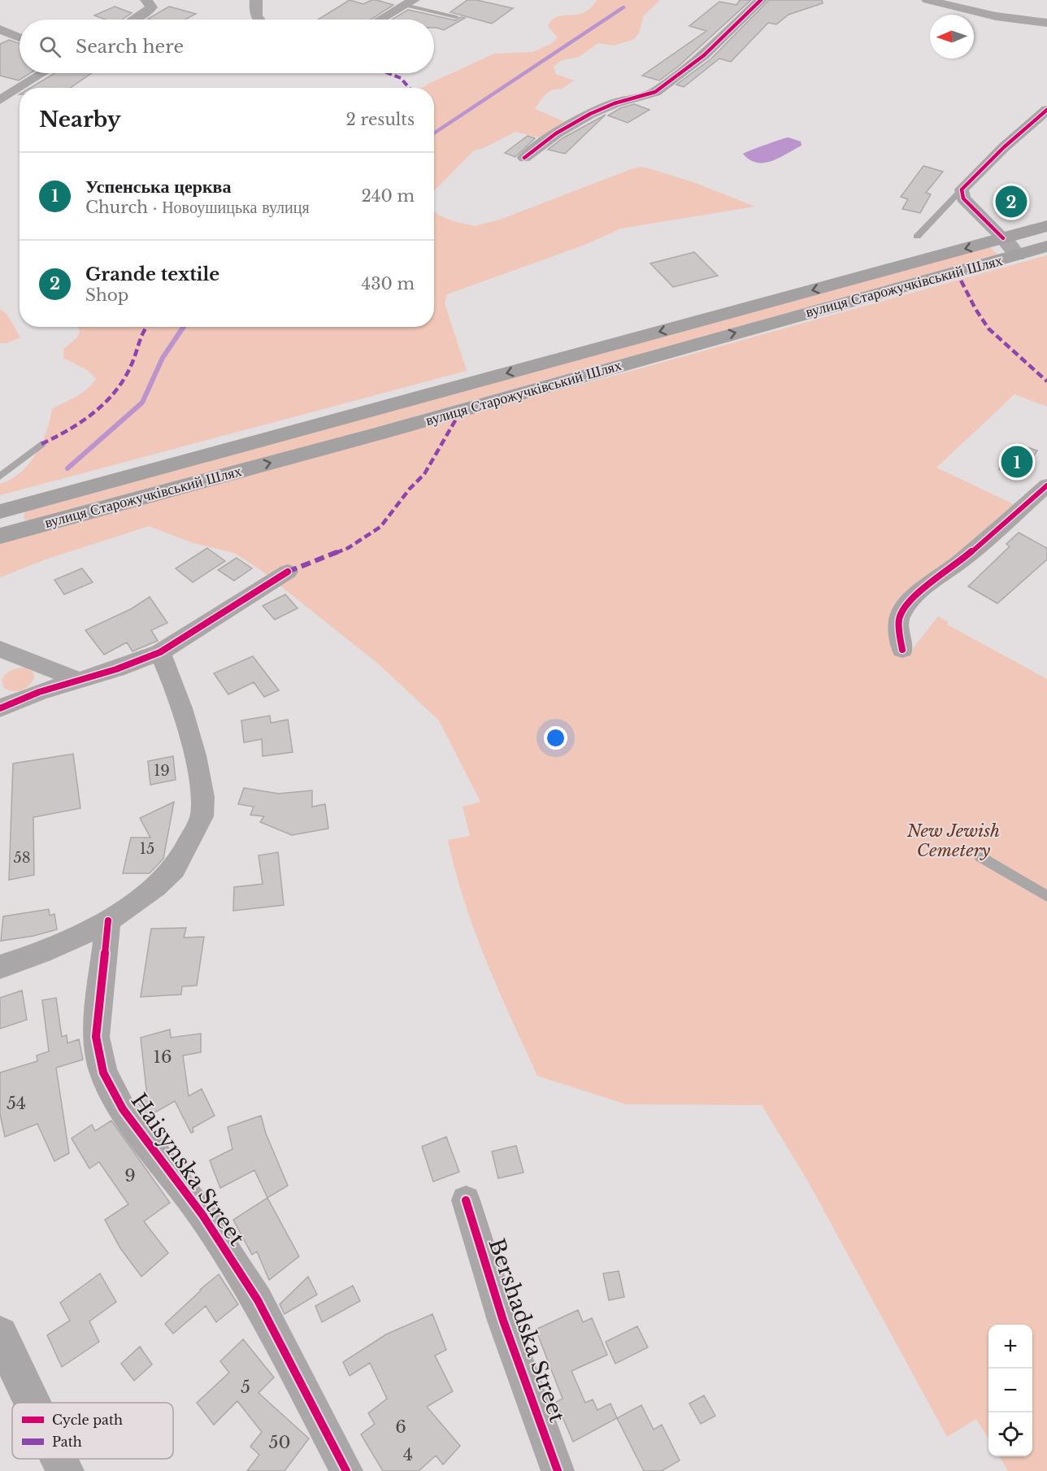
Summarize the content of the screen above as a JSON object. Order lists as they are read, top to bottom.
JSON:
{
  "streets": {
    "main road": ["вулиця Старожучківський Шлях"],
    "street": ["Haisynska Street", "Bershadska Street"]
  },
  "parks": ["New Jewish Cemetery"],
  "house_numbers": [
    "19",
    "15",
    "58",
    "16",
    "54",
    "9",
    "5",
    "6",
    "50",
    "4"
  ],
  "legend": ["Cycle path", "Path"],
  "north": "left",
  "page": {
    "search": "Search here",
    "heading": ["Nearby", "2 results"],
    "list": [
      {
        "mark": "1",
        "name": "Успенська церква",
        "note": "Church · Новоушицька вулиця",
        "value": "240 m"
      },
      {
        "mark": "2",
        "name": "Grande textile",
        "note": "Shop",
        "value": "430 m"
      }
    ],
    "pins": ["2", "1"],
    "map_buttons": ["+", "−"]
  }
}
